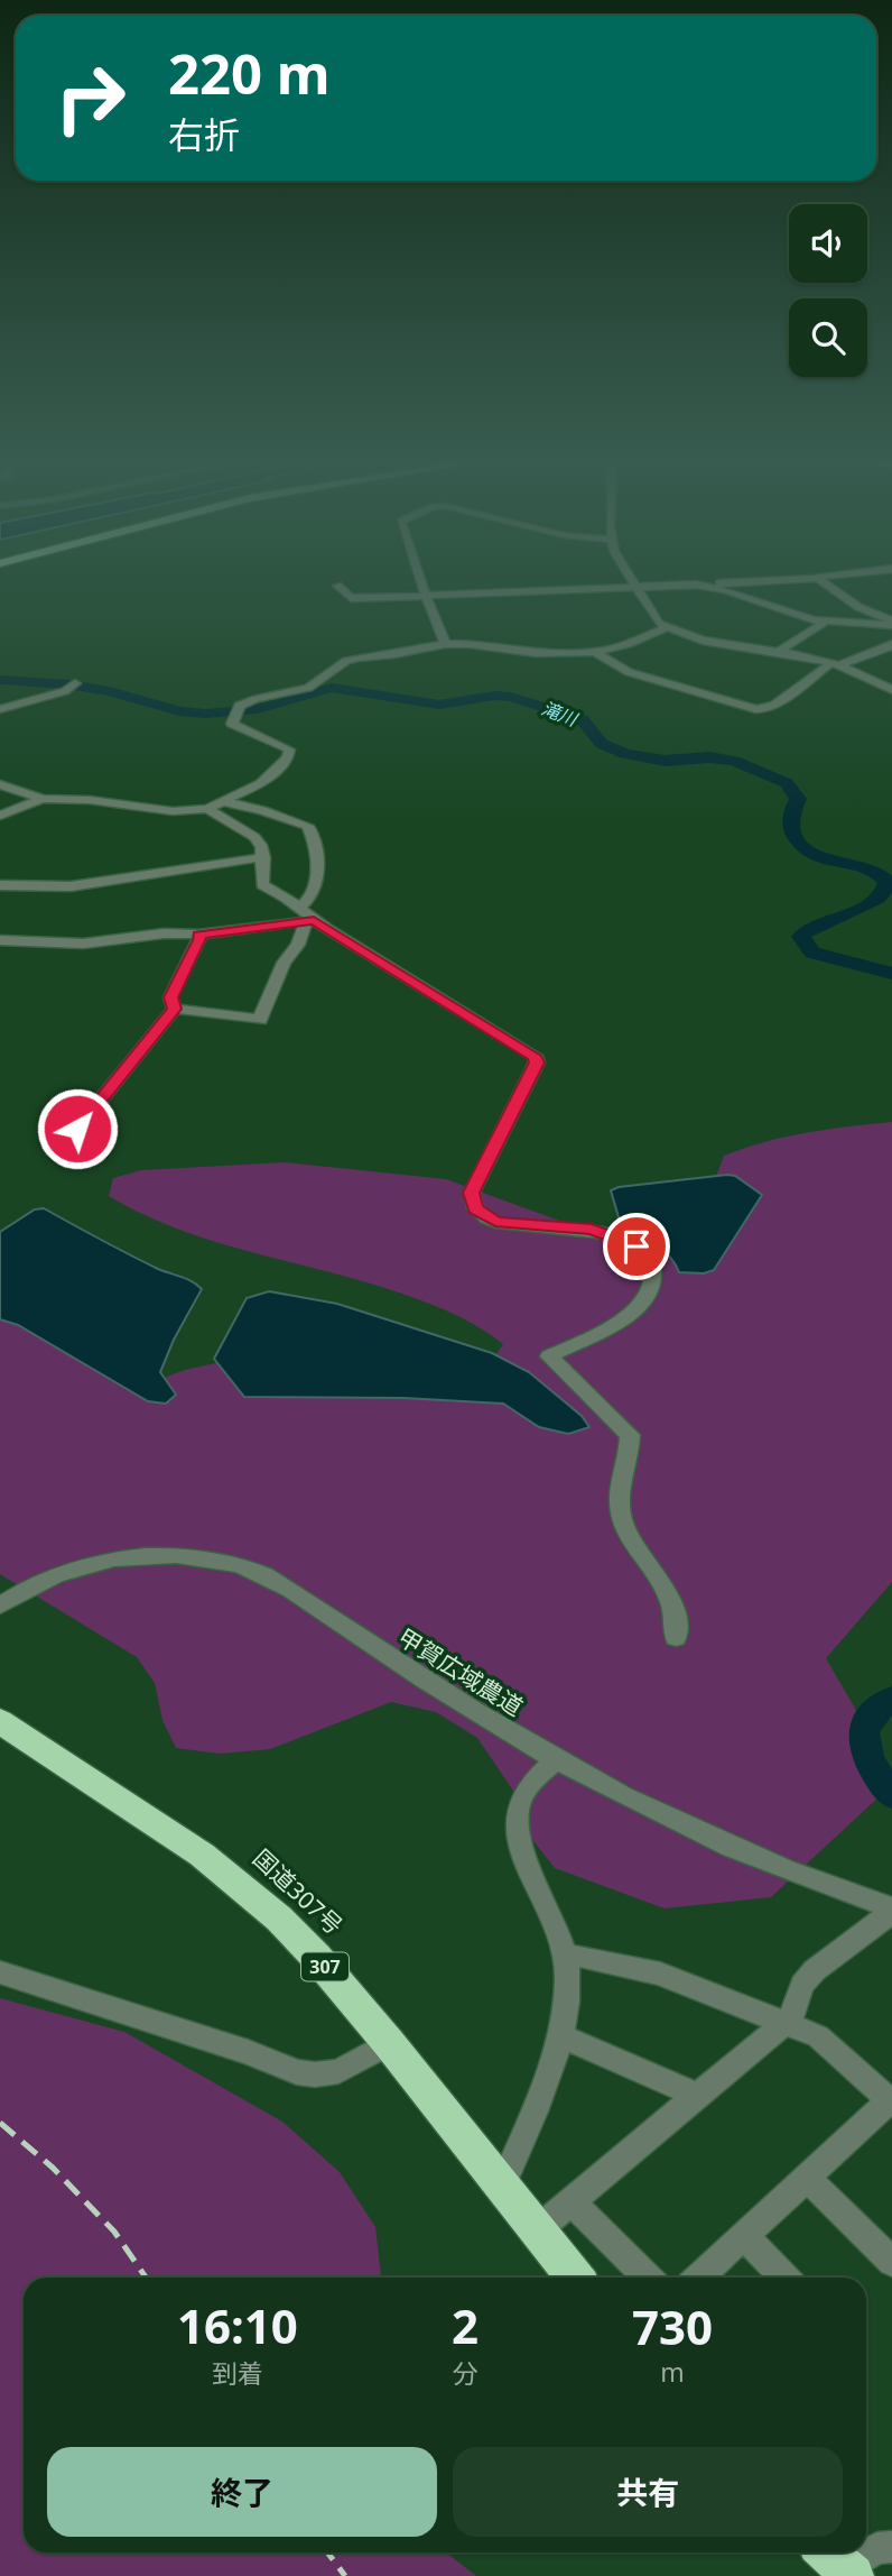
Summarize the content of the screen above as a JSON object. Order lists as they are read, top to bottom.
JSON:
{
  "streets": {
    "highway": ["国道307号", "307"],
    "street": ["甲賀広域農道"]
  },
  "water": ["滝川"],
  "page": {
    "turn": ["220 m", "右折"],
    "eta": [
      "16:10",
      "到着",
      "2",
      "分",
      "730",
      "m"
    ],
    "buttons": ["終了", "共有"]
  }
}
